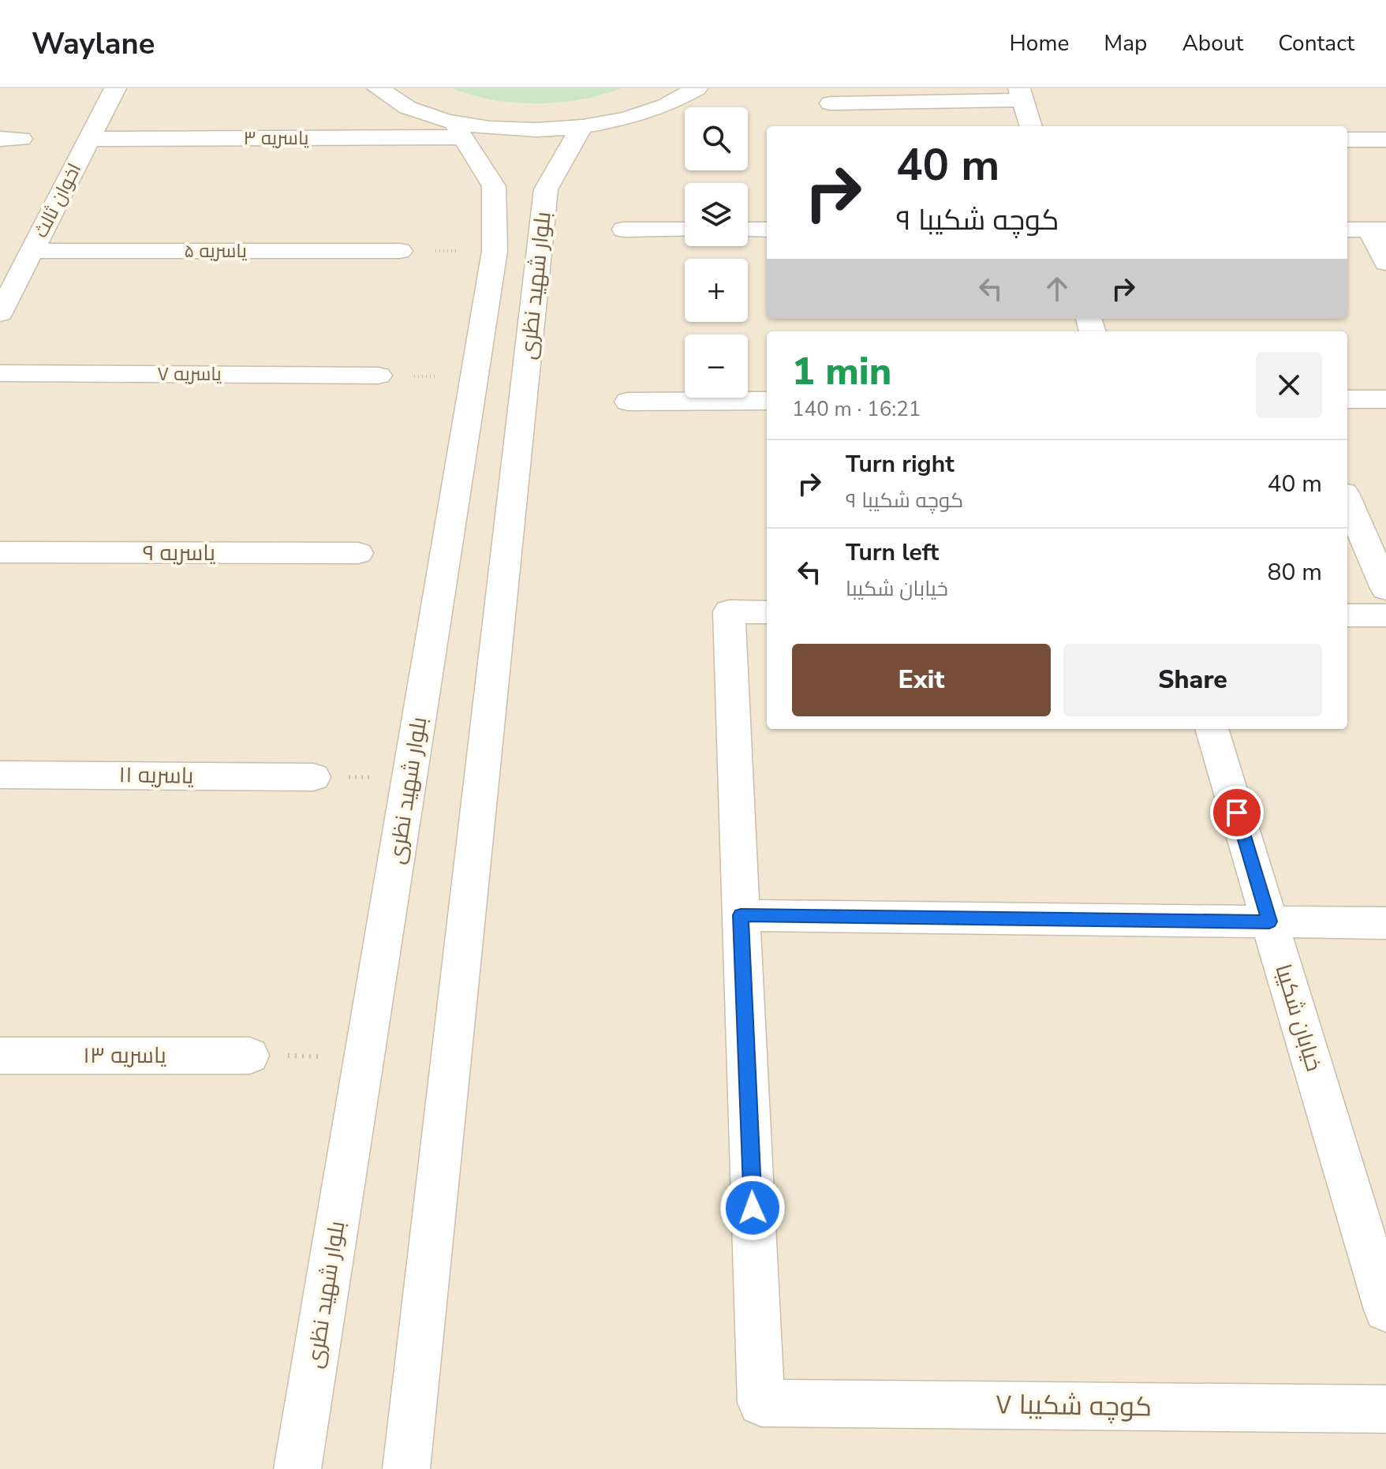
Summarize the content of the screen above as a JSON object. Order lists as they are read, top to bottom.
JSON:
{
  "streets": {
    "street": [
      "یاسریه ۳",
      "اخوان ثالث",
      "یاسریه ۵",
      "بلوار شهید نظری",
      "یاسریه ۷",
      "یاسریه ۹",
      "یاسریه ۱۱",
      "خیابان شکیبا",
      "یاسریه ۱۳",
      "کوچه شکیبا ۷"
    ]
  },
  "crossings": [
    ["یاسریه ۳", "اخوان ثالث"],
    ["یاسریه ۳", "بلوار شهید نظری"],
    ["اخوان ثالث", "یاسریه ۵"]
  ],
  "page": {
    "header": "Waylane",
    "nav": [
      "Home",
      "Map",
      "About",
      "Contact"
    ],
    "map_buttons": ["+", "−"],
    "turn": ["40 m", "کوچه شکیبا ۹"],
    "heading": ["1 min", "140 m · 16:21"],
    "list": [
      {
        "name": "Turn right",
        "note": "کوچه شکیبا ۹",
        "value": "40 m"
      },
      {
        "name": "Turn left",
        "note": "خیابان شکیبا",
        "value": "80 m"
      }
    ],
    "buttons": ["Exit", "Share"]
  }
}
